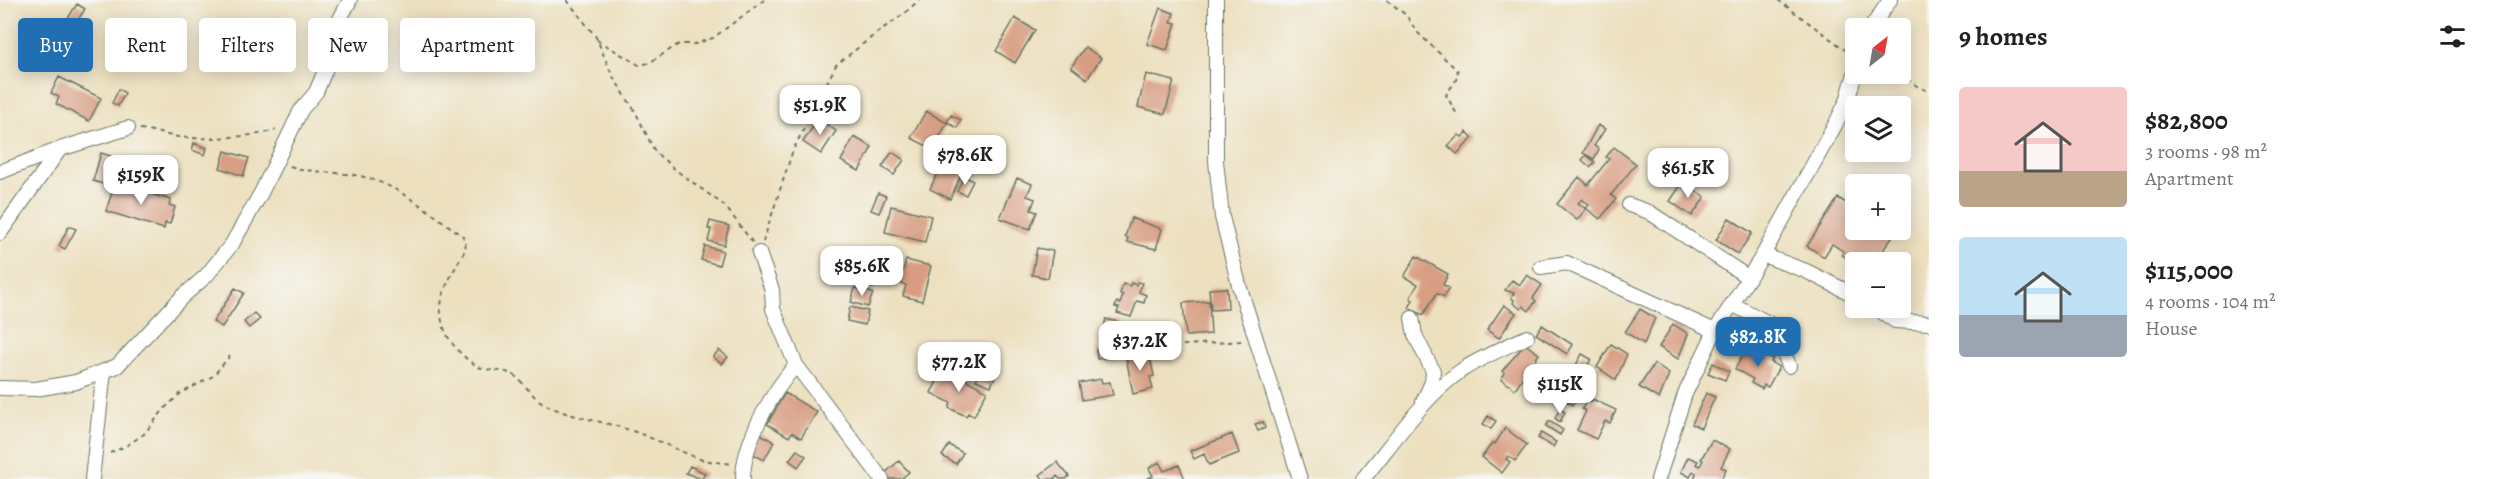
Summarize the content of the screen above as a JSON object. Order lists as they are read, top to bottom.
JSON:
{
  "north": "top right",
  "page": {
    "heading": "9 homes",
    "map_buttons": ["+", "−"],
    "chip": [
      "Buy",
      "Rent",
      "Filters",
      "New",
      "Apartment"
    ],
    "list": [
      {
        "name": "$82,800",
        "note": "3 rooms · 98 m² · Apartment"
      },
      {
        "name": "$115,000",
        "note": "4 rooms · 104 m² · House"
      }
    ],
    "price": [
      "$51.9K",
      "$78.6K",
      "$61.5K",
      "$159K",
      "$85.6K",
      "$82.8K",
      "$37.2K",
      "$77.2K",
      "$115K"
    ]
  }
}
